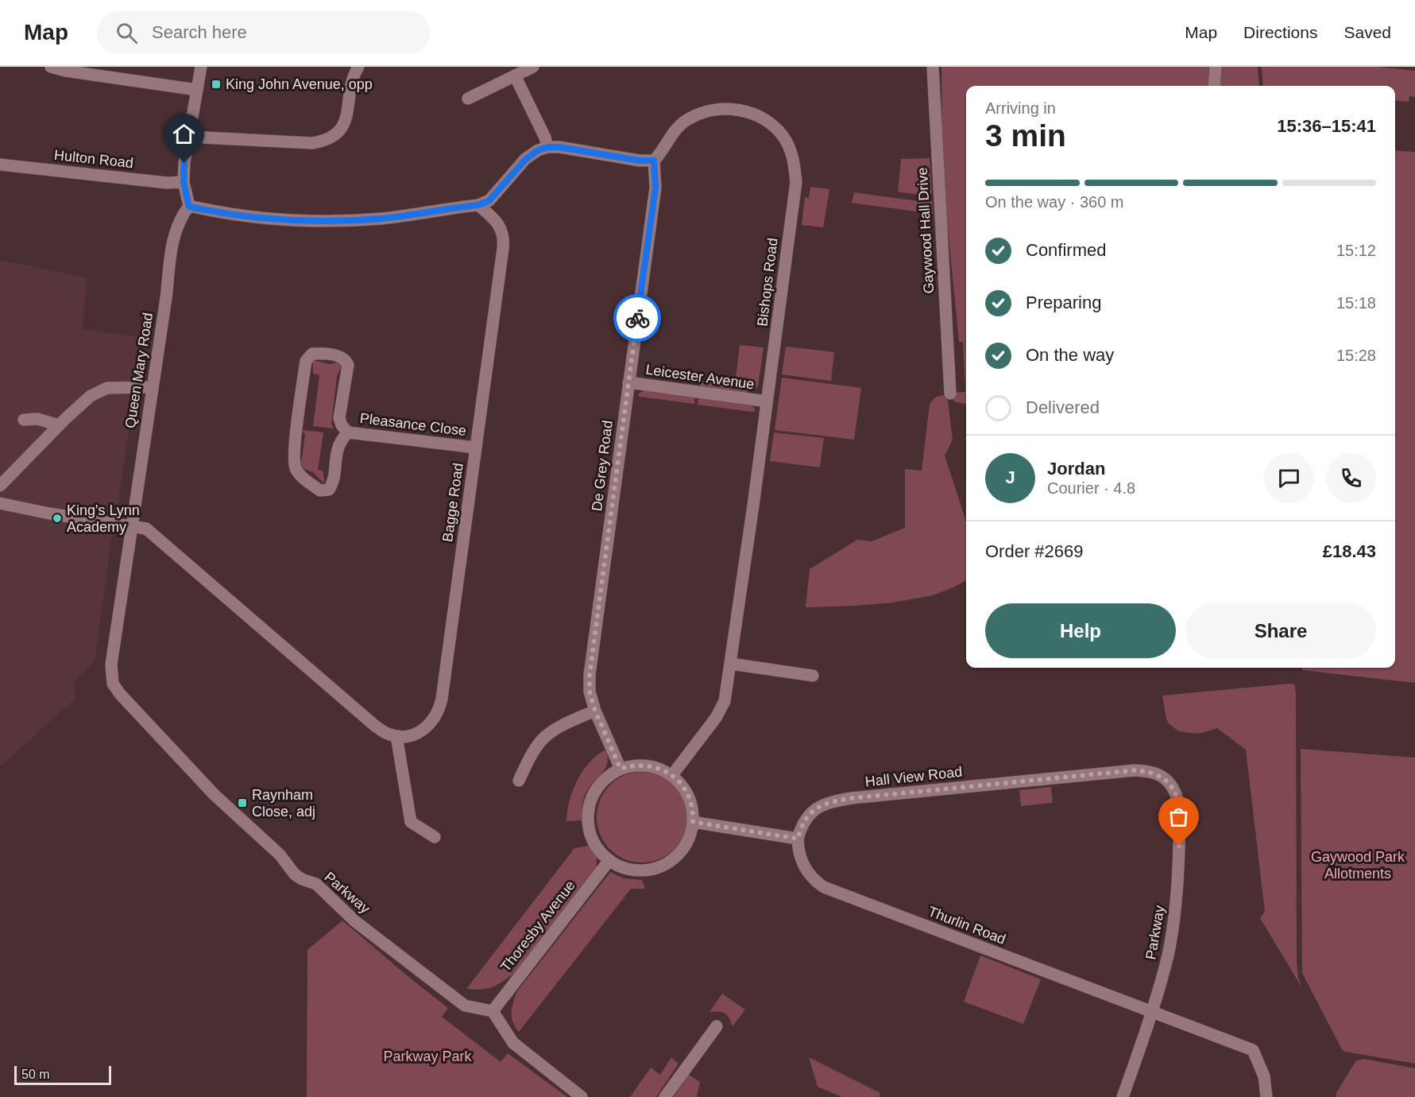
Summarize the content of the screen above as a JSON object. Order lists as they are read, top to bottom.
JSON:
{
  "streets": {
    "street": [
      "Hulton Road",
      "Gaywood Hall Drive",
      "Bishops Road",
      "Queen Mary Road",
      "Leicester Avenue",
      "Pleasance Close",
      "De Grey Road",
      "Bagge Road",
      "Hall View Road",
      "Parkway",
      "Thurlin Road",
      "Thoresby Avenue"
    ]
  },
  "crossings": [
    ["Bishops Road", "Leicester Avenue"],
    ["Bishops Road", "De Grey Road"],
    ["Bishops Road", "Thoresby Avenue"],
    ["Queen Mary Road", "Parkway"],
    ["Leicester Avenue", "De Grey Road"],
    ["Pleasance Close", "Bagge Road"],
    ["De Grey Road", "Thoresby Avenue"],
    ["Hall View Road", "Parkway"],
    ["Hall View Road", "Thurlin Road"],
    ["Parkway", "Thurlin Road"],
    ["Parkway", "Thoresby Avenue"]
  ],
  "parks": ["Gaywood Park Allotments", "Parkway Park"],
  "places": {
    "transit": ["King John Avenue, opp", "Raynham Close, adj"],
    "other": ["King's Lynn Academy"]
  },
  "scale_bar": "50 m",
  "page": {
    "header": "Map",
    "search": "Search here",
    "nav": ["Map", "Directions", "Saved"],
    "heading": ["3 min", "Arriving in", "15:36–15:41"],
    "panel": [
      "Jordan",
      "Courier · 4.8",
      "Order #2669",
      "£18.43"
    ],
    "bar": "On the way · 360 m",
    "list": [
      ["Confirmed", "15:12"],
      ["Preparing", "15:18"],
      ["On the way", "15:28"],
      "Delivered"
    ],
    "round": "J",
    "buttons": ["Help", "Share"],
    "scale": "50 m"
  }
}
